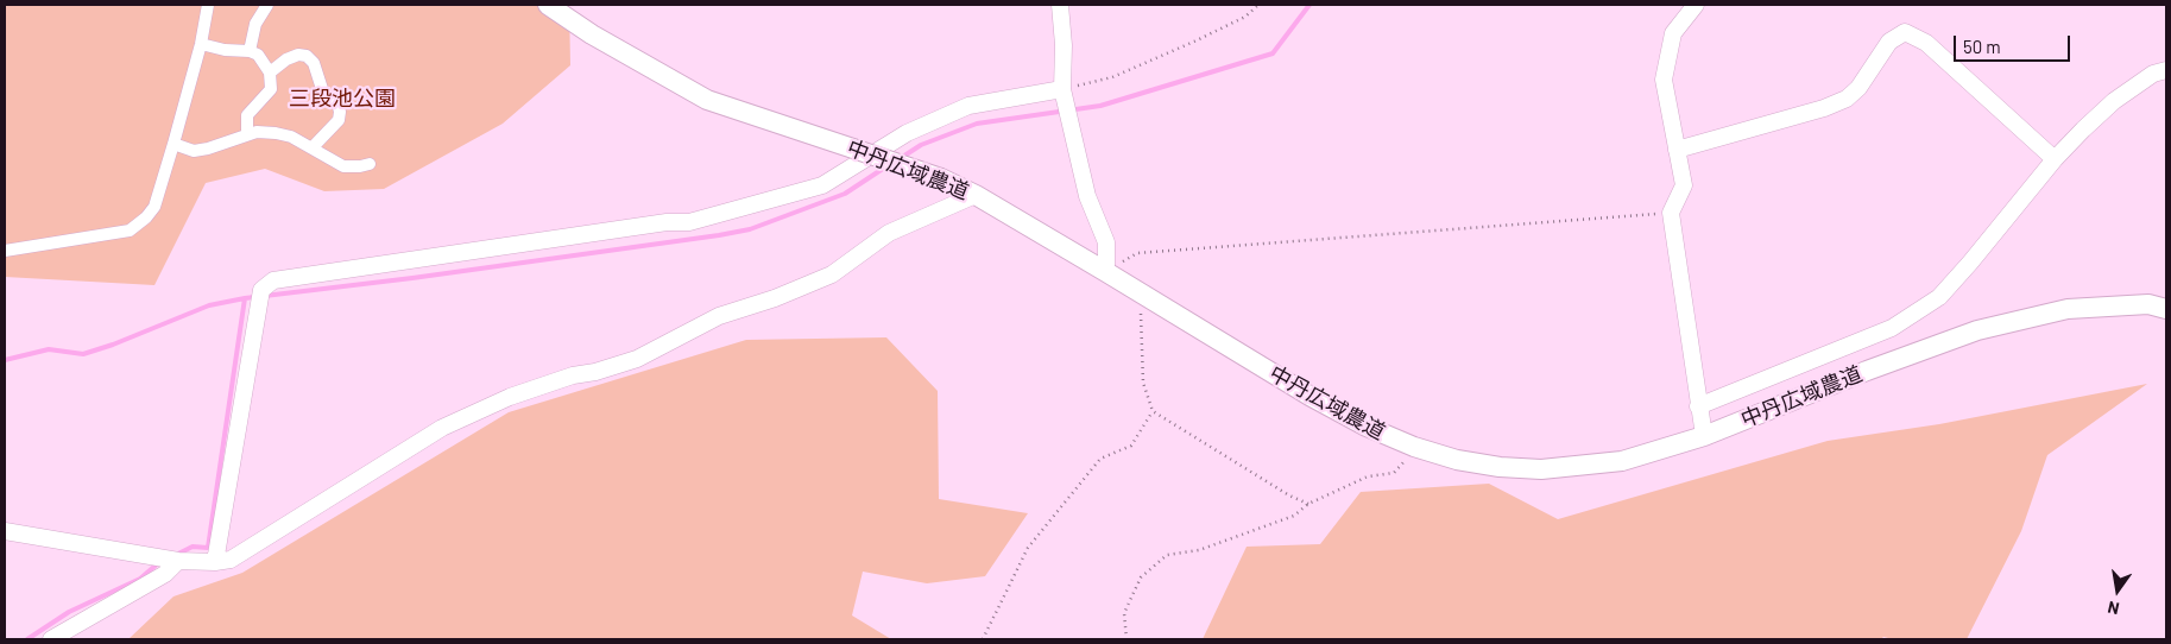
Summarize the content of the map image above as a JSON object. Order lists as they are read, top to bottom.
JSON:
{
  "streets": {
    "street": ["中丹広域農道"]
  },
  "parks": ["三段池公園"],
  "scale_bar": "50 m",
  "north": "bottom"
}
